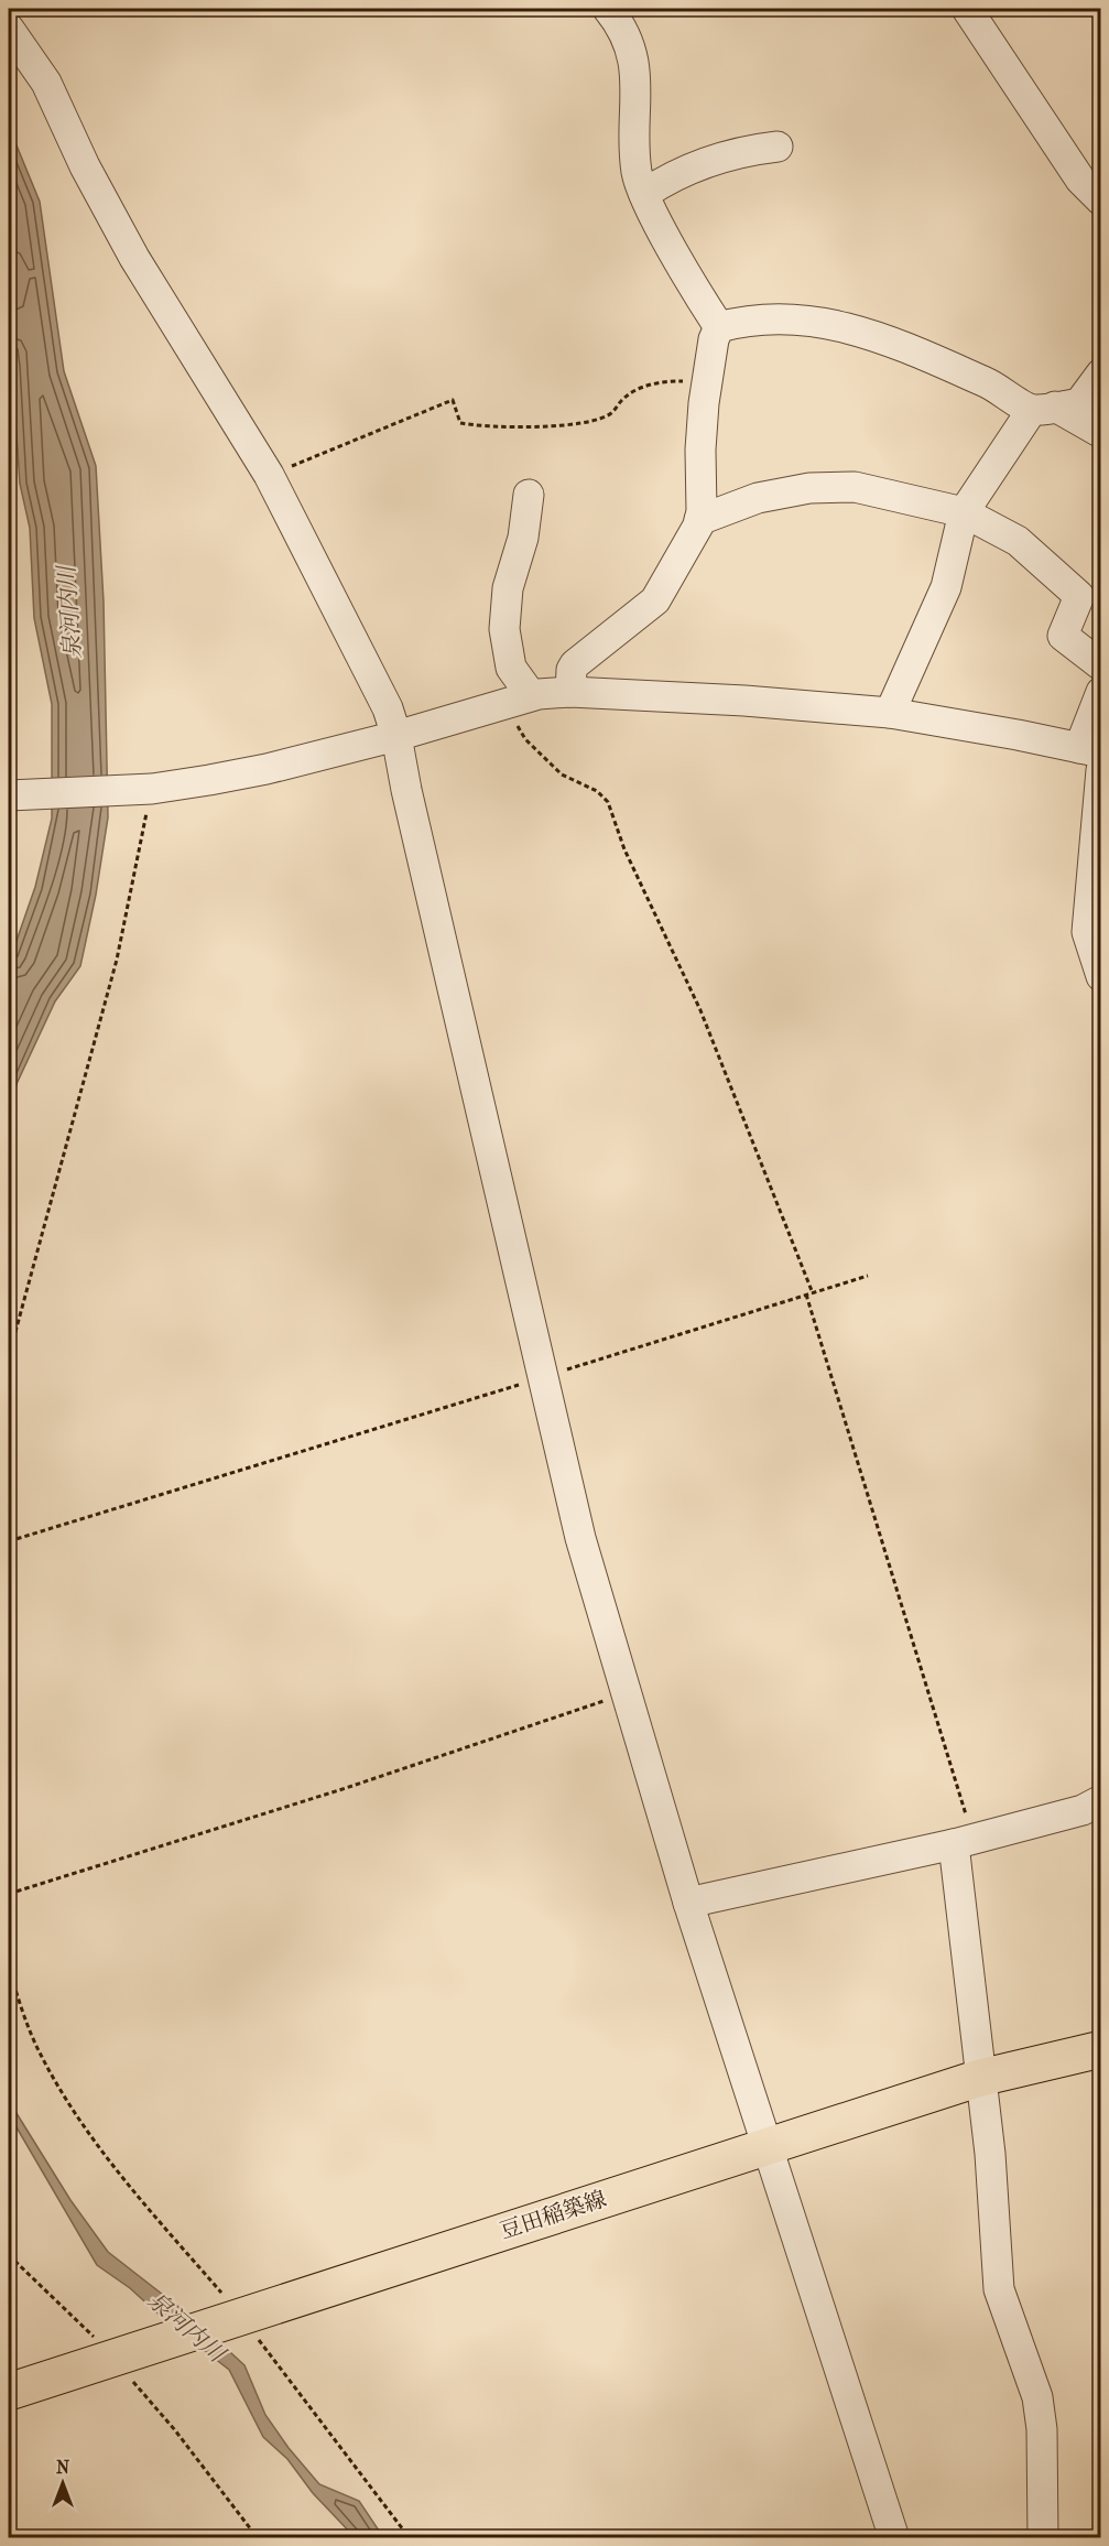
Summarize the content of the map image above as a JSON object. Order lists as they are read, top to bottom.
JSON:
{
  "streets": {
    "main road": ["豆田稲築線"]
  },
  "water": ["泉河内川"],
  "north": "top"
}
